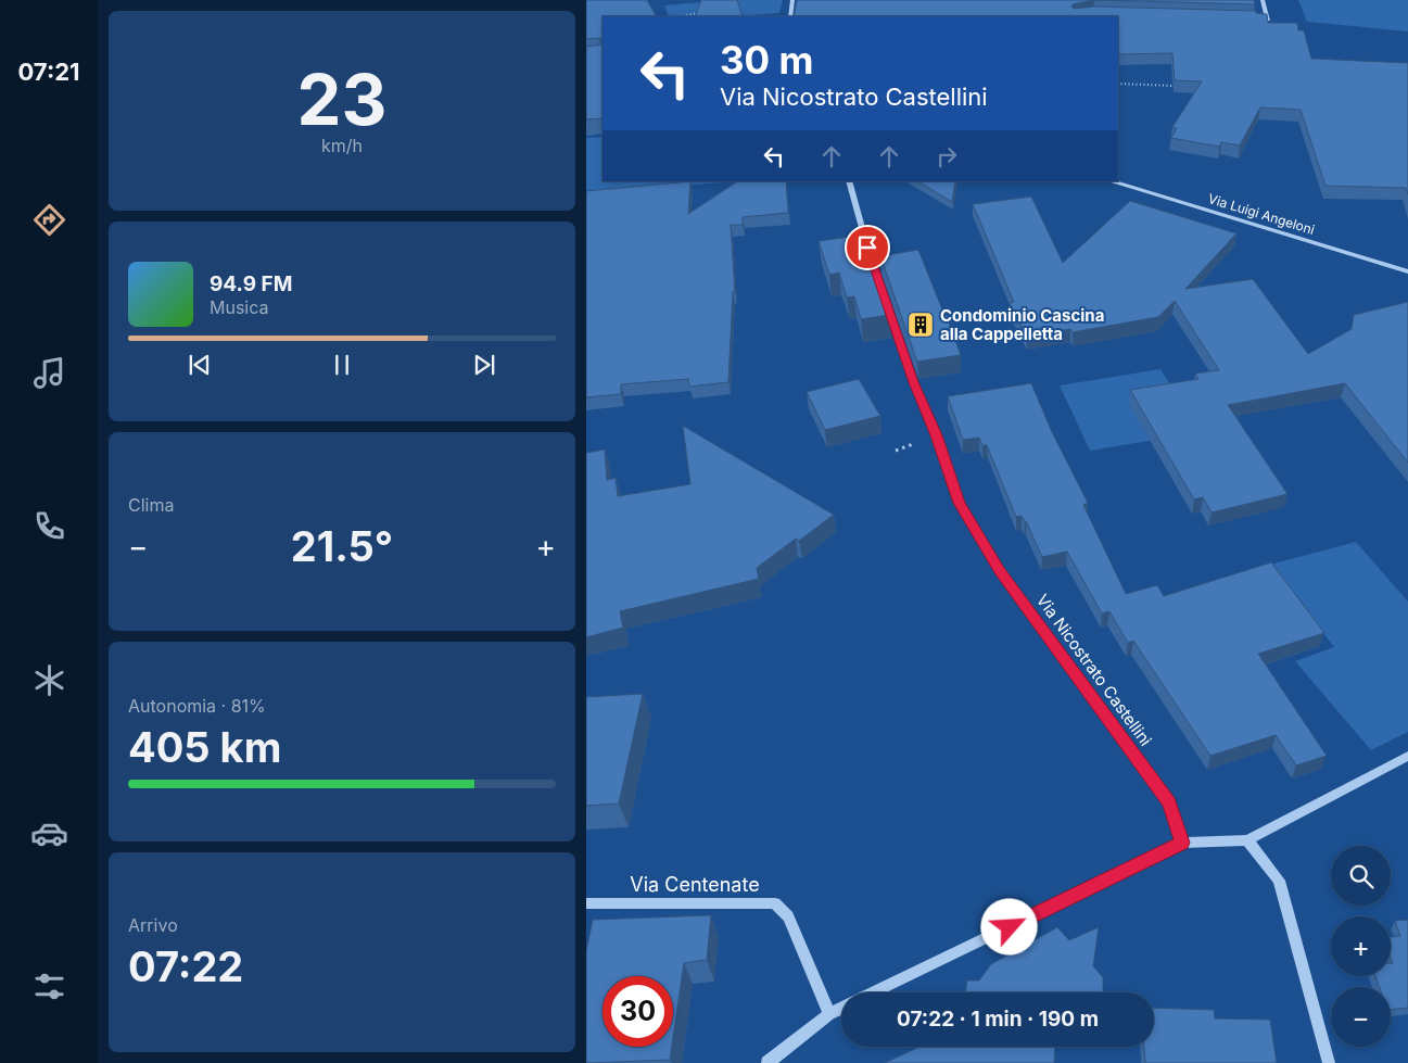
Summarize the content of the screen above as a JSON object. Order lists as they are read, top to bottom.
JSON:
{
  "streets": {
    "street": ["Via Luigi Angeloni", "Via Nicostrato Castellini", "Via Centenate"]
  },
  "places": {
    "building": ["Condominio Cascina alla Cappelletta"]
  },
  "page": {
    "tabs": "07:21",
    "tile": [
      ["23", "km/h"],
      "Clima",
      ["Autonomia · 81%", "405 km"],
      ["Arrivo", "07:22"]
    ],
    "turn": ["30 m", "Via Nicostrato Castellini"],
    "song": ["94.9 FM", "Musica"],
    "heat": ["−", "21.5°", "+"],
    "map_buttons": ["+", "−"],
    "limit": "30",
    "trip": "07:22 · 1 min · 190 m"
  }
}
